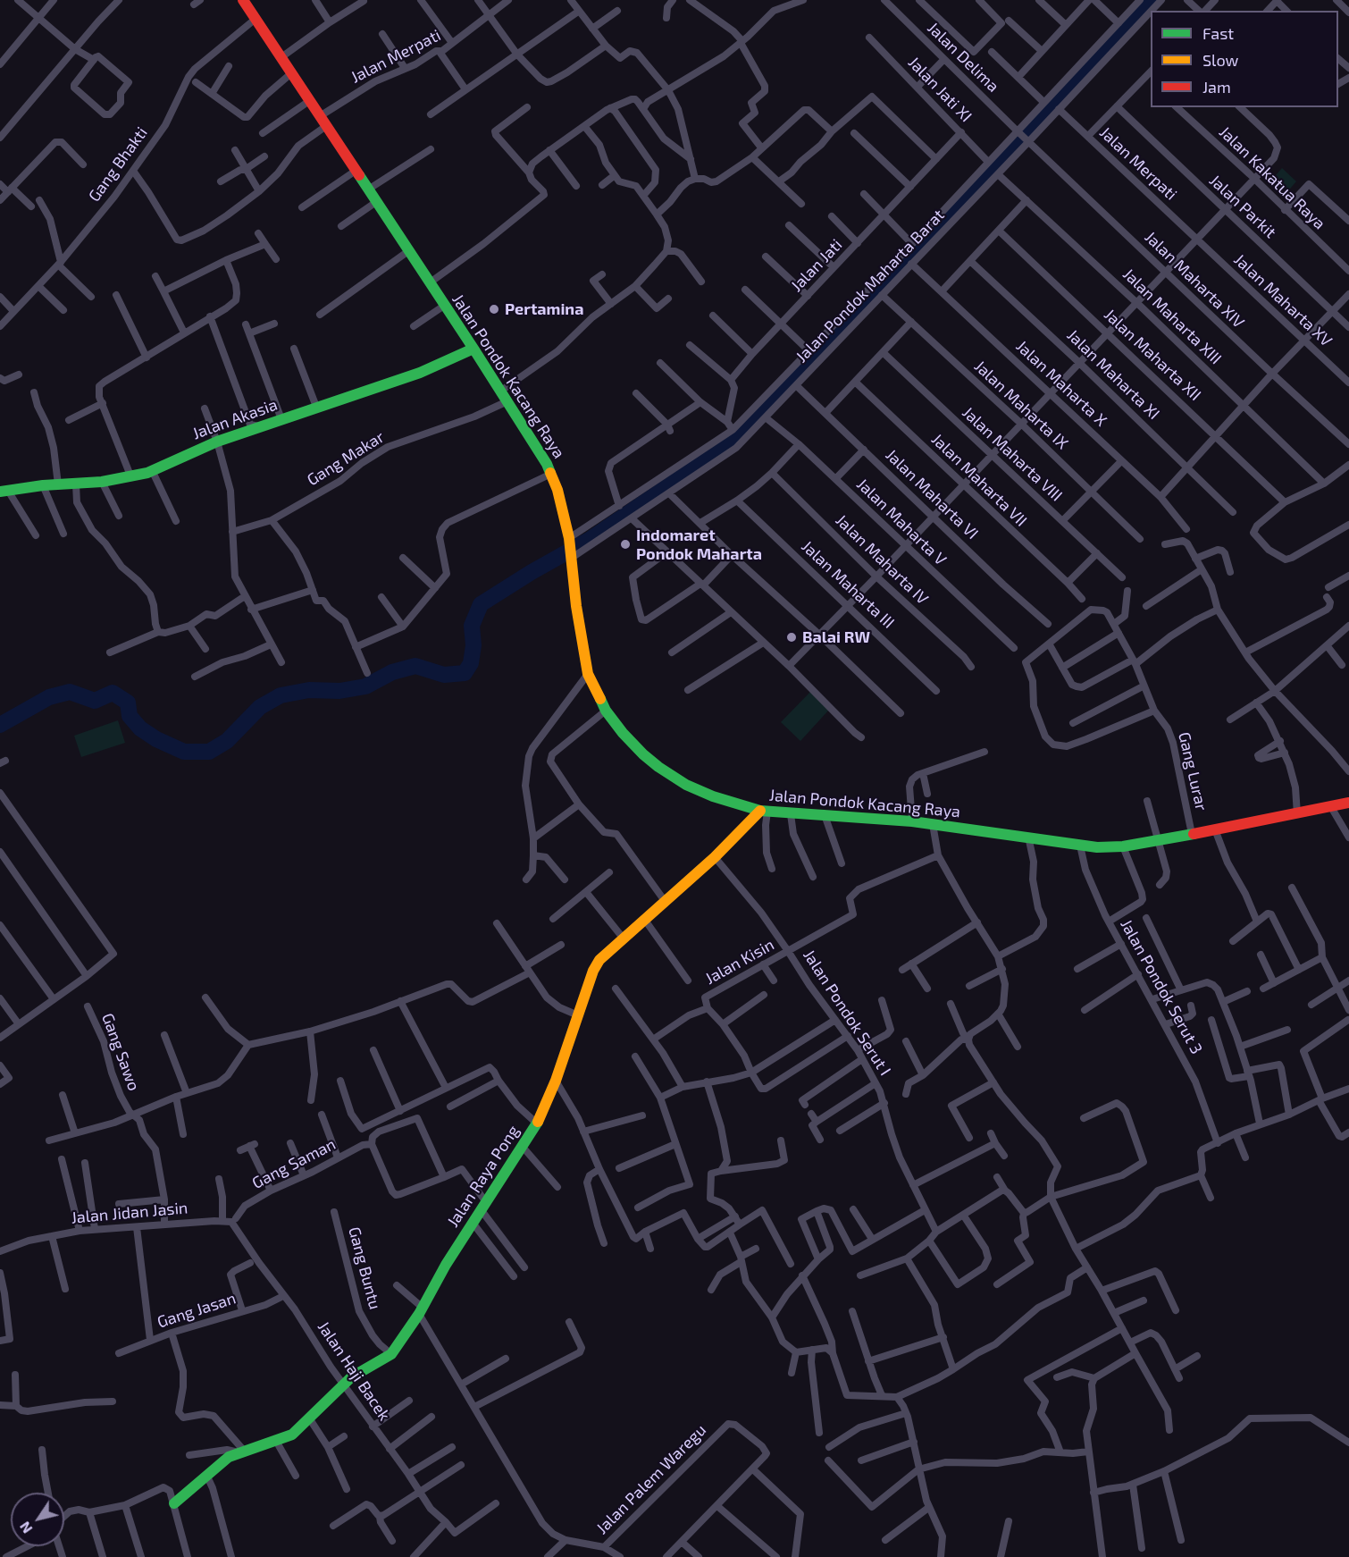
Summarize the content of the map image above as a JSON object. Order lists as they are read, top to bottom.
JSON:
{
  "streets": {
    "main road": ["Jalan Pondok Kacang Raya", "Jalan Akasia", "Jalan Raya Pong"],
    "street": [
      "Jalan Merpati",
      "Jalan Delima",
      "Jalan Jati XI",
      "Gang Bhakti",
      "Jalan Kakatua Raya",
      "Jalan Parkit",
      "Jalan Jati",
      "Jalan Maharta XIV",
      "Jalan Pondok Maharta Barat",
      "Jalan Maharta XV",
      "Jalan Maharta XIII",
      "Jalan Maharta XII",
      "Jalan Maharta XI",
      "Jalan Maharta X",
      "Jalan Maharta IX",
      "Jalan Maharta VIII",
      "Gang Makar",
      "Jalan Maharta VII",
      "Jalan Maharta VI",
      "Jalan Maharta V",
      "Jalan Maharta IV",
      "Jalan Maharta III",
      "Gang Lurar",
      "Jalan Kisin",
      "Jalan Pondok Serut 3",
      "Jalan Pondok Serut I",
      "Gang Sawo",
      "Gang Saman",
      "Jalan Jidan Jasin",
      "Gang Buntu",
      "Gang Jasan",
      "Jalan Haji Bacek",
      "Jalan Palem Waregu"
    ]
  },
  "crossings": [
    ["Jalan Merpati", "Gang Bhakti"],
    ["Jalan Merpati", "Jalan Pondok Maharta Barat"],
    ["Jalan Merpati", "Jalan Maharta XV"],
    ["Jalan Merpati", "Jalan Pondok Kacang Raya"],
    ["Jalan Delima", "Jalan Maharta XIV"],
    ["Jalan Delima", "Jalan Pondok Maharta Barat"],
    ["Jalan Jati XI", "Jalan Jati"],
    ["Jalan Jati XI", "Jalan Pondok Maharta Barat"],
    ["Gang Bhakti", "Jalan Pondok Kacang Raya"],
    ["Jalan Maharta XIV", "Jalan Pondok Maharta Barat"],
    ["Jalan Pondok Maharta Barat", "Jalan Maharta XIII"],
    ["Jalan Pondok Maharta Barat", "Jalan Pondok Kacang Raya"],
    ["Jalan Pondok Maharta Barat", "Jalan Maharta X"],
    ["Jalan Pondok Maharta Barat", "Jalan Maharta IX"],
    ["Jalan Pondok Maharta Barat", "Jalan Maharta VI"],
    ["Jalan Pondok Maharta Barat", "Jalan Maharta V"],
    ["Jalan Pondok Kacang Raya", "Jalan Akasia"],
    ["Jalan Pondok Kacang Raya", "Gang Makar"],
    ["Jalan Pondok Kacang Raya", "Gang Lurar"],
    ["Jalan Pondok Kacang Raya", "Jalan Pondok Serut 3"],
    ["Jalan Pondok Kacang Raya", "Jalan Raya Pong"],
    ["Jalan Kisin", "Jalan Pondok Serut I"],
    ["Jalan Pondok Serut I", "Jalan Raya Pong"],
    ["Gang Sawo", "Jalan Jidan Jasin"],
    ["Gang Saman", "Jalan Jidan Jasin"],
    ["Gang Saman", "Jalan Haji Bacek"],
    ["Jalan Raya Pong", "Gang Buntu"],
    ["Jalan Raya Pong", "Jalan Haji Bacek"],
    ["Jalan Jidan Jasin", "Jalan Haji Bacek"],
    ["Gang Jasan", "Jalan Haji Bacek"]
  ],
  "places": ["Pertamina", "Indomaret Pondok Maharta", "Balai RW"],
  "legend": ["Fast", "Slow", "Jam"],
  "north": "bottom left"
}
